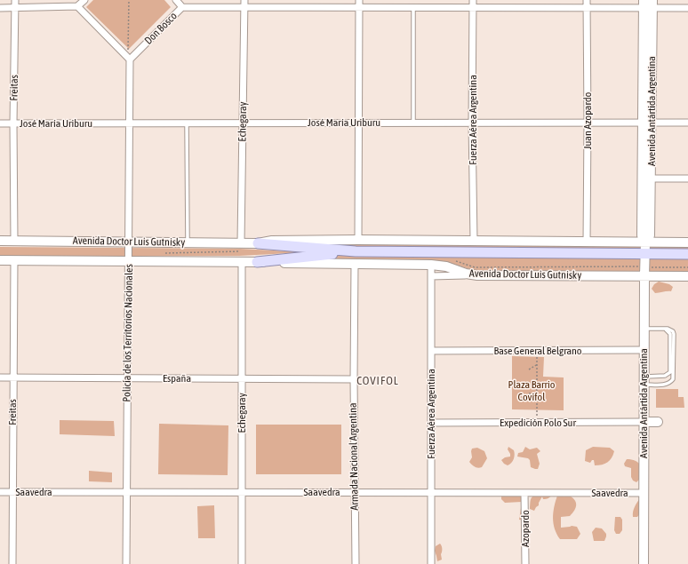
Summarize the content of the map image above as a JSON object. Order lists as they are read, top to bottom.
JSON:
{
  "streets": {
    "main road": ["Avenida Antártida Argentina", "Avenida Doctor Luis Gutnisky"],
    "street": [
      "Don Bosco",
      "Freitas",
      "Fuerza Aérea Argentina",
      "Juan Azopardo",
      "Echegaray",
      "José María Uriburu",
      "Policía de los Territorios Nacionales",
      "Base General Belgrano",
      "España",
      "Expedición Polo Sur",
      "Armada Nacional Argentina",
      "Saavedra",
      "Azopardo"
    ]
  },
  "crossings": [
    ["Don Bosco", "Avenida Antártida Argentina"],
    ["Don Bosco", "Fuerza Aérea Argentina"],
    ["Don Bosco", "Juan Azopardo"],
    ["Don Bosco", "Echegaray"],
    ["Don Bosco", "Policía de los Territorios Nacionales"],
    ["Freitas", "José María Uriburu"],
    ["Freitas", "Avenida Doctor Luis Gutnisky"],
    ["Freitas", "España"],
    ["Freitas", "Saavedra"],
    ["Avenida Antártida Argentina", "José María Uriburu"],
    ["Avenida Antártida Argentina", "Avenida Doctor Luis Gutnisky"],
    ["Avenida Antártida Argentina", "Base General Belgrano"],
    ["Avenida Antártida Argentina", "Expedición Polo Sur"],
    ["Avenida Antártida Argentina", "Saavedra"],
    ["Fuerza Aérea Argentina", "José María Uriburu"],
    ["Fuerza Aérea Argentina", "Avenida Doctor Luis Gutnisky"],
    ["Fuerza Aérea Argentina", "Base General Belgrano"],
    ["Fuerza Aérea Argentina", "Expedición Polo Sur"],
    ["Fuerza Aérea Argentina", "Saavedra"],
    ["Juan Azopardo", "José María Uriburu"],
    ["Juan Azopardo", "Avenida Doctor Luis Gutnisky"],
    ["Echegaray", "José María Uriburu"],
    ["Echegaray", "Avenida Doctor Luis Gutnisky"],
    ["Echegaray", "España"],
    ["Echegaray", "Saavedra"],
    ["José María Uriburu", "Policía de los Territorios Nacionales"],
    ["Avenida Doctor Luis Gutnisky", "Policía de los Territorios Nacionales"],
    ["Avenida Doctor Luis Gutnisky", "Armada Nacional Argentina"],
    ["Policía de los Territorios Nacionales", "España"],
    ["Policía de los Territorios Nacionales", "Saavedra"],
    ["España", "Armada Nacional Argentina"],
    ["Armada Nacional Argentina", "Saavedra"],
    ["Saavedra", "Azopardo"]
  ],
  "districts": ["COVIFOL"],
  "parks": ["Plaza Barrio Covifol"]
}
